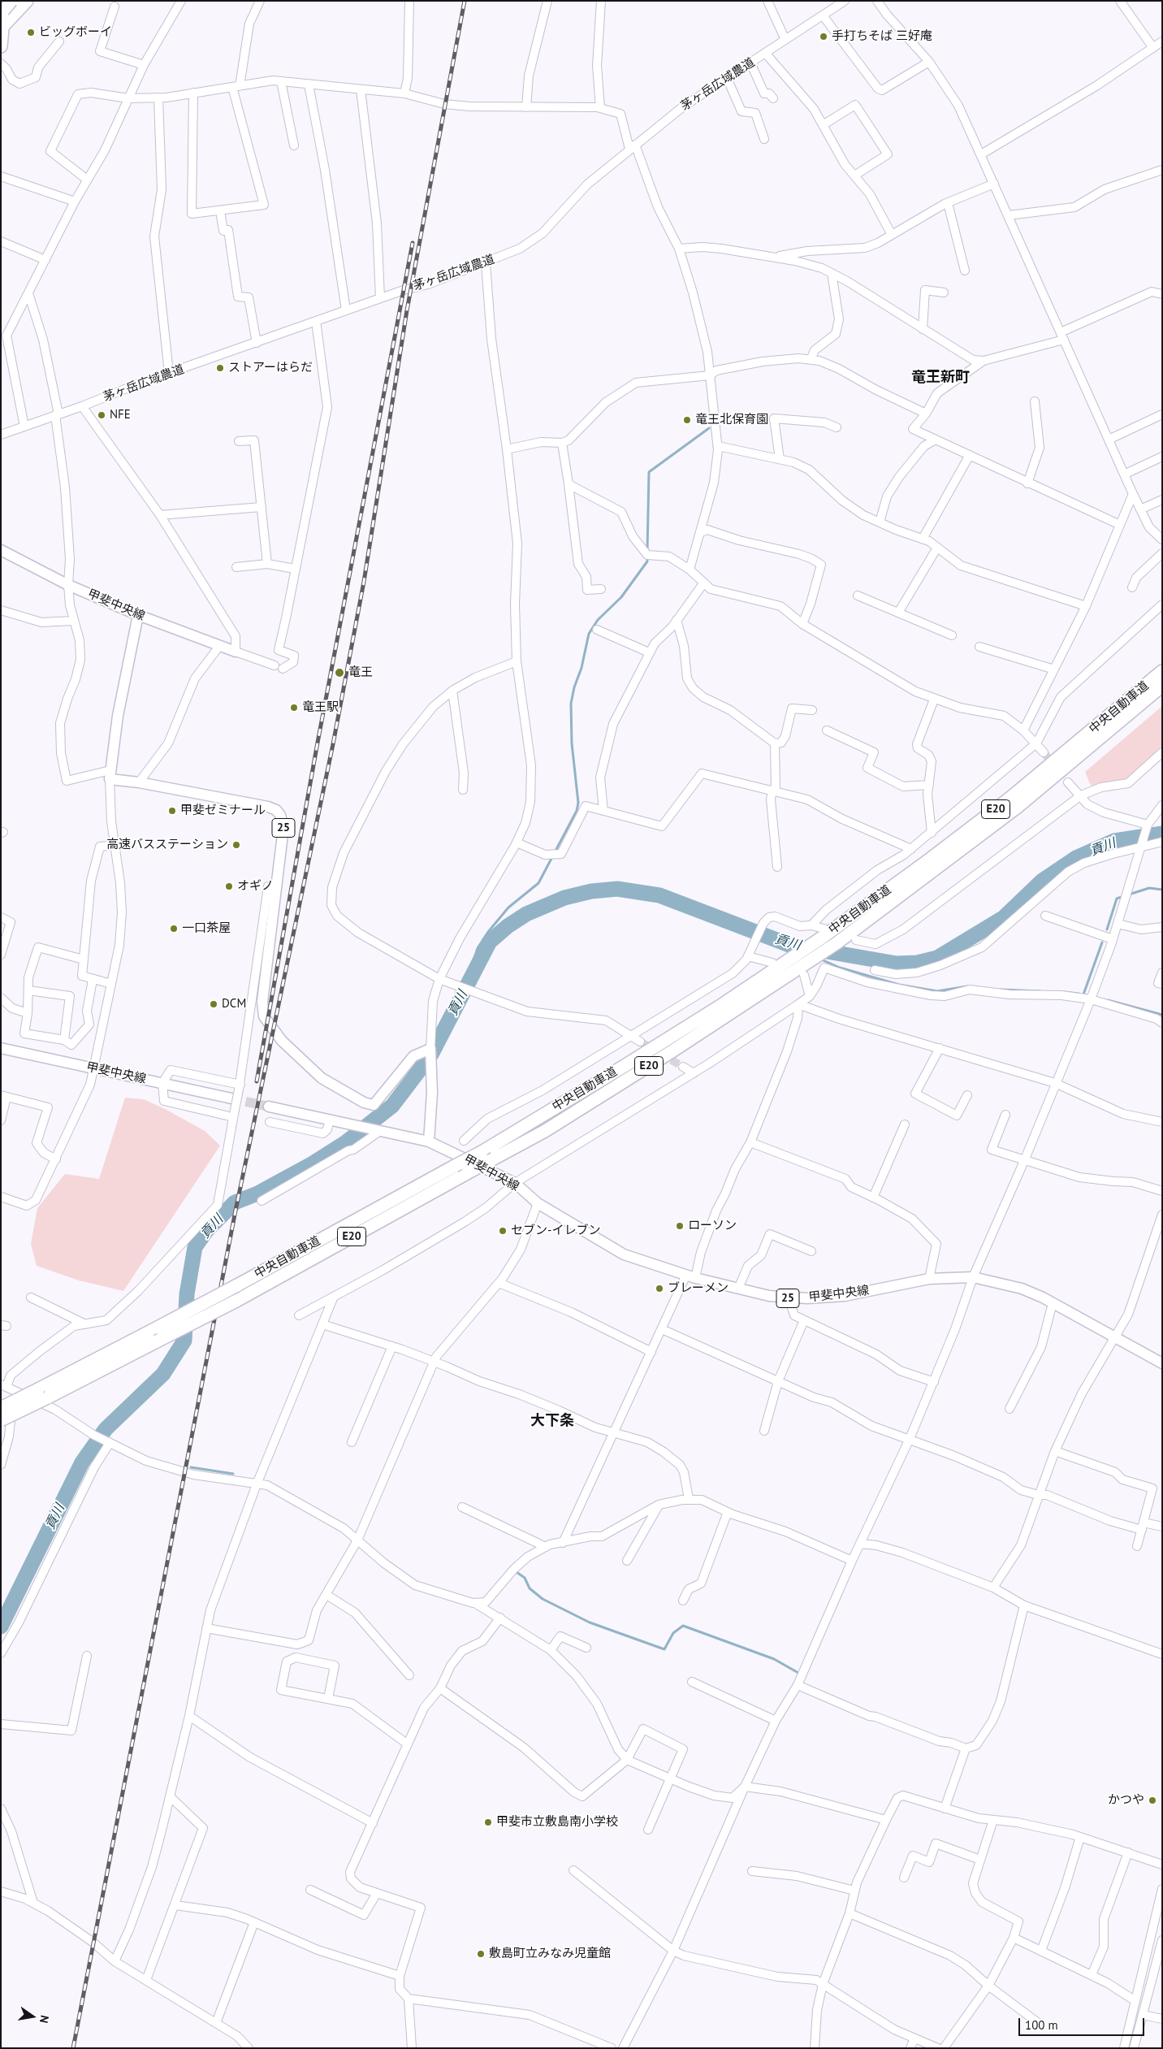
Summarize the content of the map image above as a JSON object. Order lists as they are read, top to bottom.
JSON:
{
  "streets": {
    "highway": ["中央自動車道", "E20"],
    "main road": ["甲斐中央線", "25"],
    "street": ["茅ヶ岳広域農道"]
  },
  "districts": ["竜王新町", "大下条"],
  "water": ["貢川"],
  "places": [
    "ビッグボーイ",
    "手打ちそば 三好庵",
    "ストアーはらだ",
    "NFE",
    "竜王北保育園",
    "竜王",
    "竜王駅",
    "甲斐ゼミナール",
    "高速バスステーション",
    "オギノ",
    "一口茶屋",
    "DCM",
    "ローソン",
    "セブン-イレブン",
    "ブレーメン",
    "かつや",
    "甲斐市立敷島南小学校",
    "敷島町立みなみ児童館"
  ],
  "scale_bar": "100 m",
  "north": "right"
}
